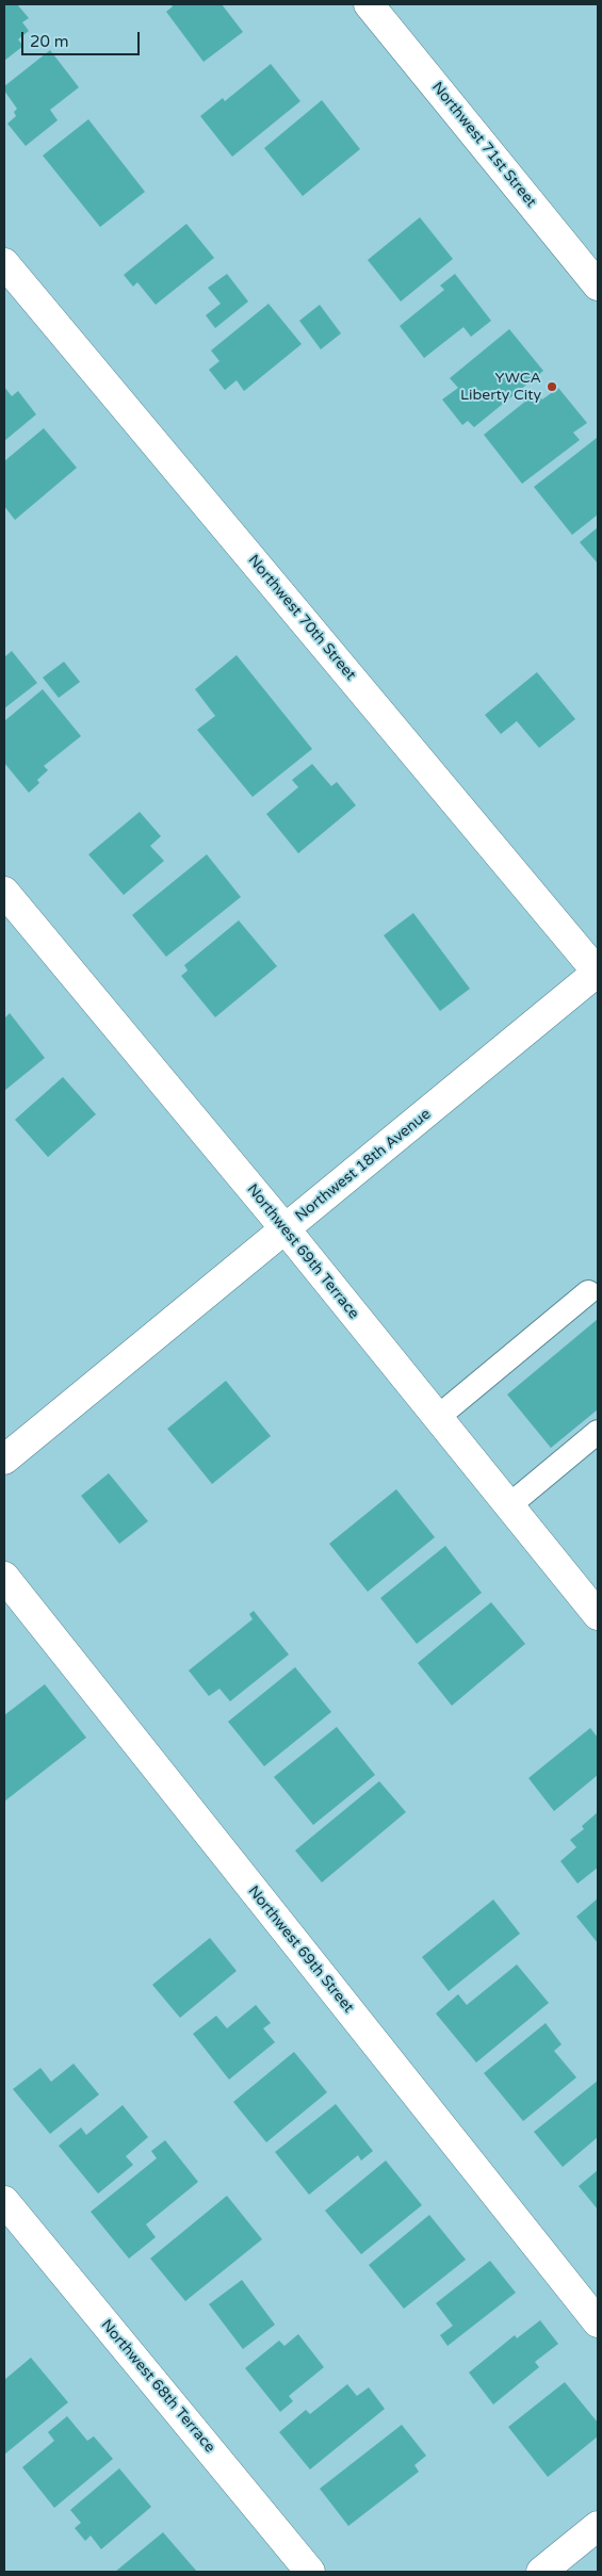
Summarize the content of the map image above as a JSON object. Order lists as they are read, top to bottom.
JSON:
{
  "streets": {
    "street": [
      "Northwest 71st Street",
      "Northwest 70th Street",
      "Northwest 18th Avenue",
      "Northwest 69th Terrace",
      "Northwest 69th Street",
      "Northwest 68th Terrace"
    ]
  },
  "crossings": [
    ["Northwest 70th Street", "Northwest 18th Avenue"],
    ["Northwest 18th Avenue", "Northwest 69th Terrace"]
  ],
  "places": ["YWCA Liberty City"],
  "scale_bar": "20 m"
}
